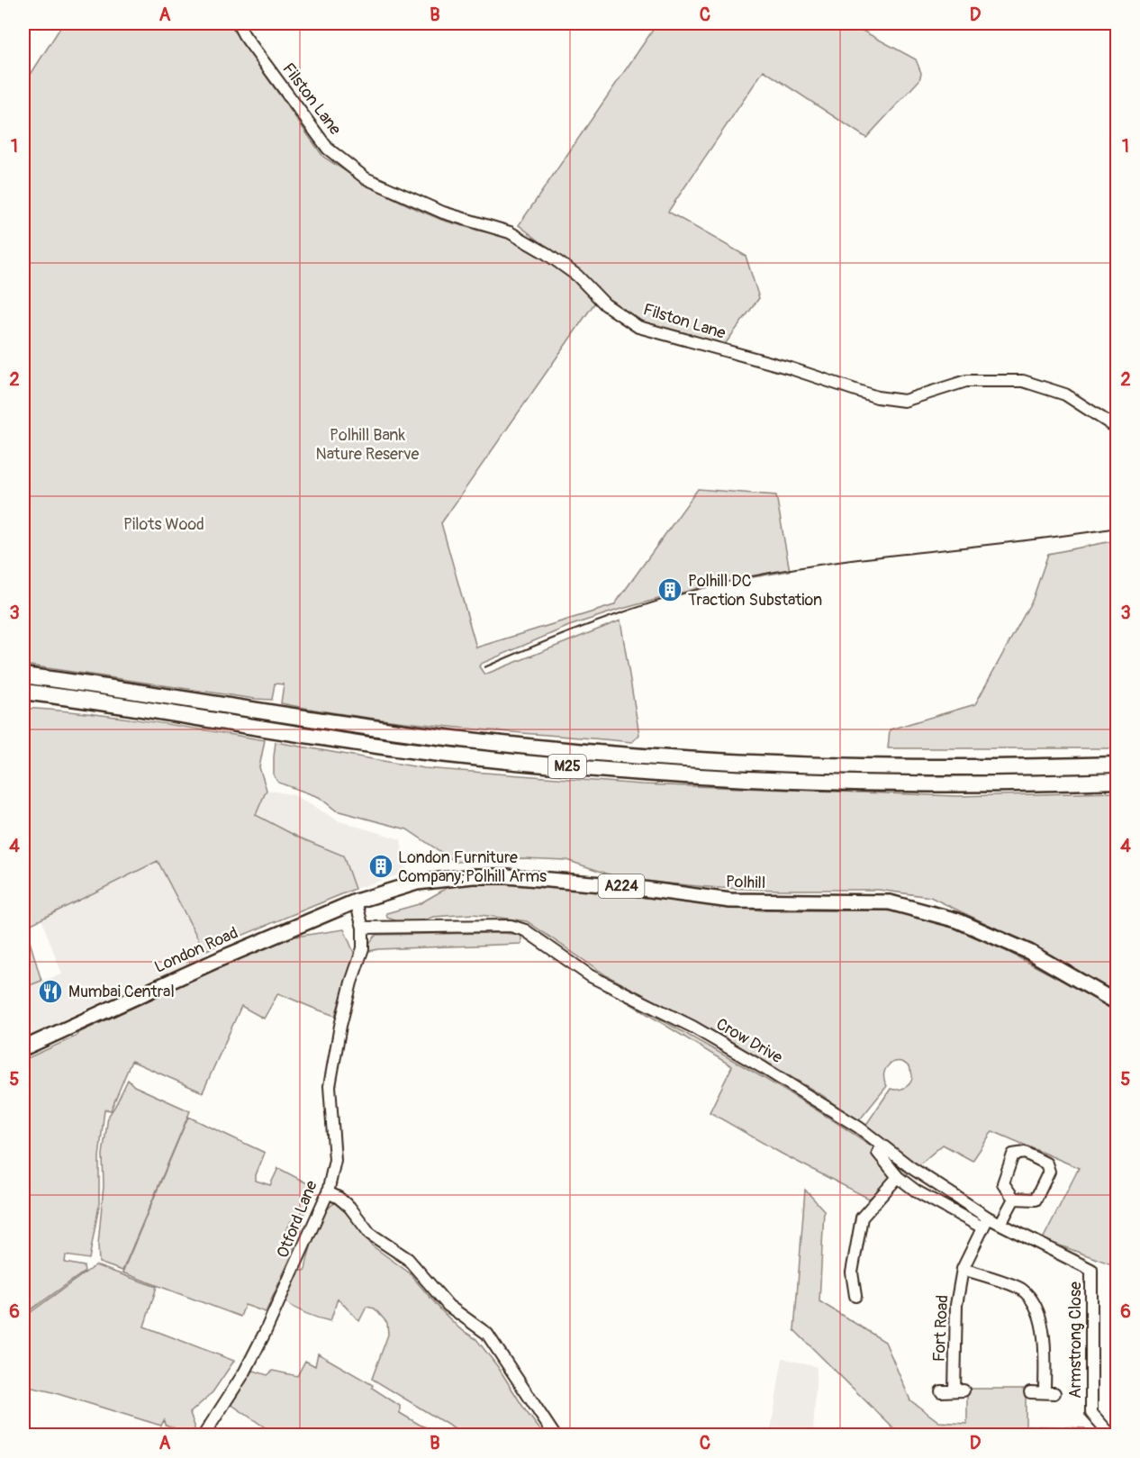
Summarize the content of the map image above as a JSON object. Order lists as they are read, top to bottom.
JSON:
{
  "streets": {
    "highway": ["M25"],
    "main road": ["Polhill", "A224", "London Road"],
    "street": [
      "Filston Lane",
      "Crow Drive",
      "Otford Lane",
      "Fort Road",
      "Armstrong Close"
    ]
  },
  "crossings": [
    ["Polhill", "London Road"],
    ["Polhill", "Otford Lane"],
    ["London Road", "Otford Lane"],
    ["Crow Drive", "Otford Lane"],
    ["Crow Drive", "Fort Road"],
    ["Crow Drive", "Armstrong Close"]
  ],
  "parks": ["Polhill Bank Nature Reserve", "Pilots Wood"],
  "places": {
    "building": ["Polhill DC Traction Substation", "London Furniture Company;Polhill Arms"],
    "restaurant": ["Mumbai Central"]
  },
  "grid": {
    "columns": [
      "A",
      "B",
      "C",
      "D"
    ],
    "rows": [
      "1",
      "2",
      "3",
      "4",
      "5",
      "6"
    ]
  }
}
